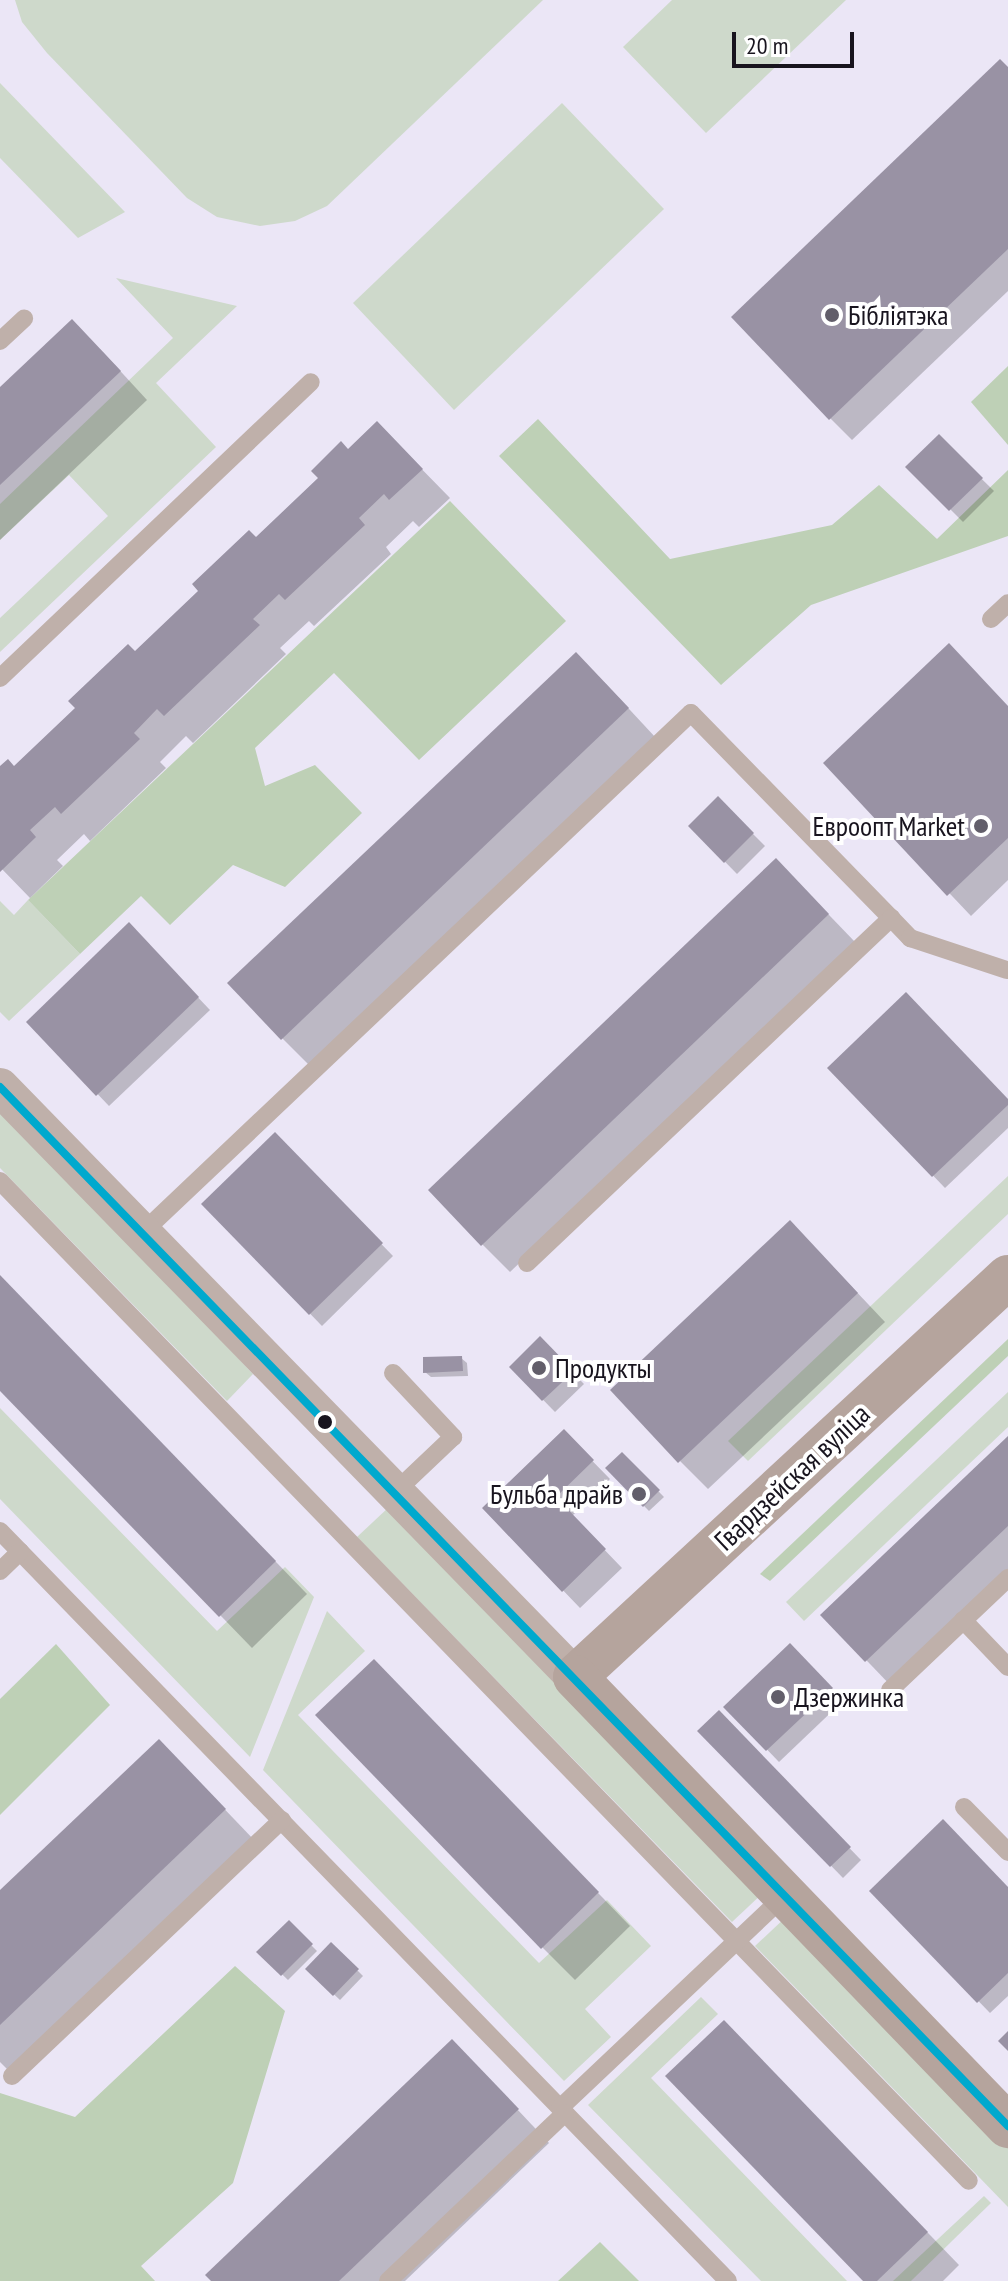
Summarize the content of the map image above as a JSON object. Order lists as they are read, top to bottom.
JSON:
{
  "streets": {
    "main road": ["Гвардзейская вуліца"]
  },
  "places": [
    "Бібліятэка",
    "Евроопт Market",
    "Продукты",
    "Бульба драйв",
    "Дзержинка"
  ],
  "scale_bar": "20 m"
}
